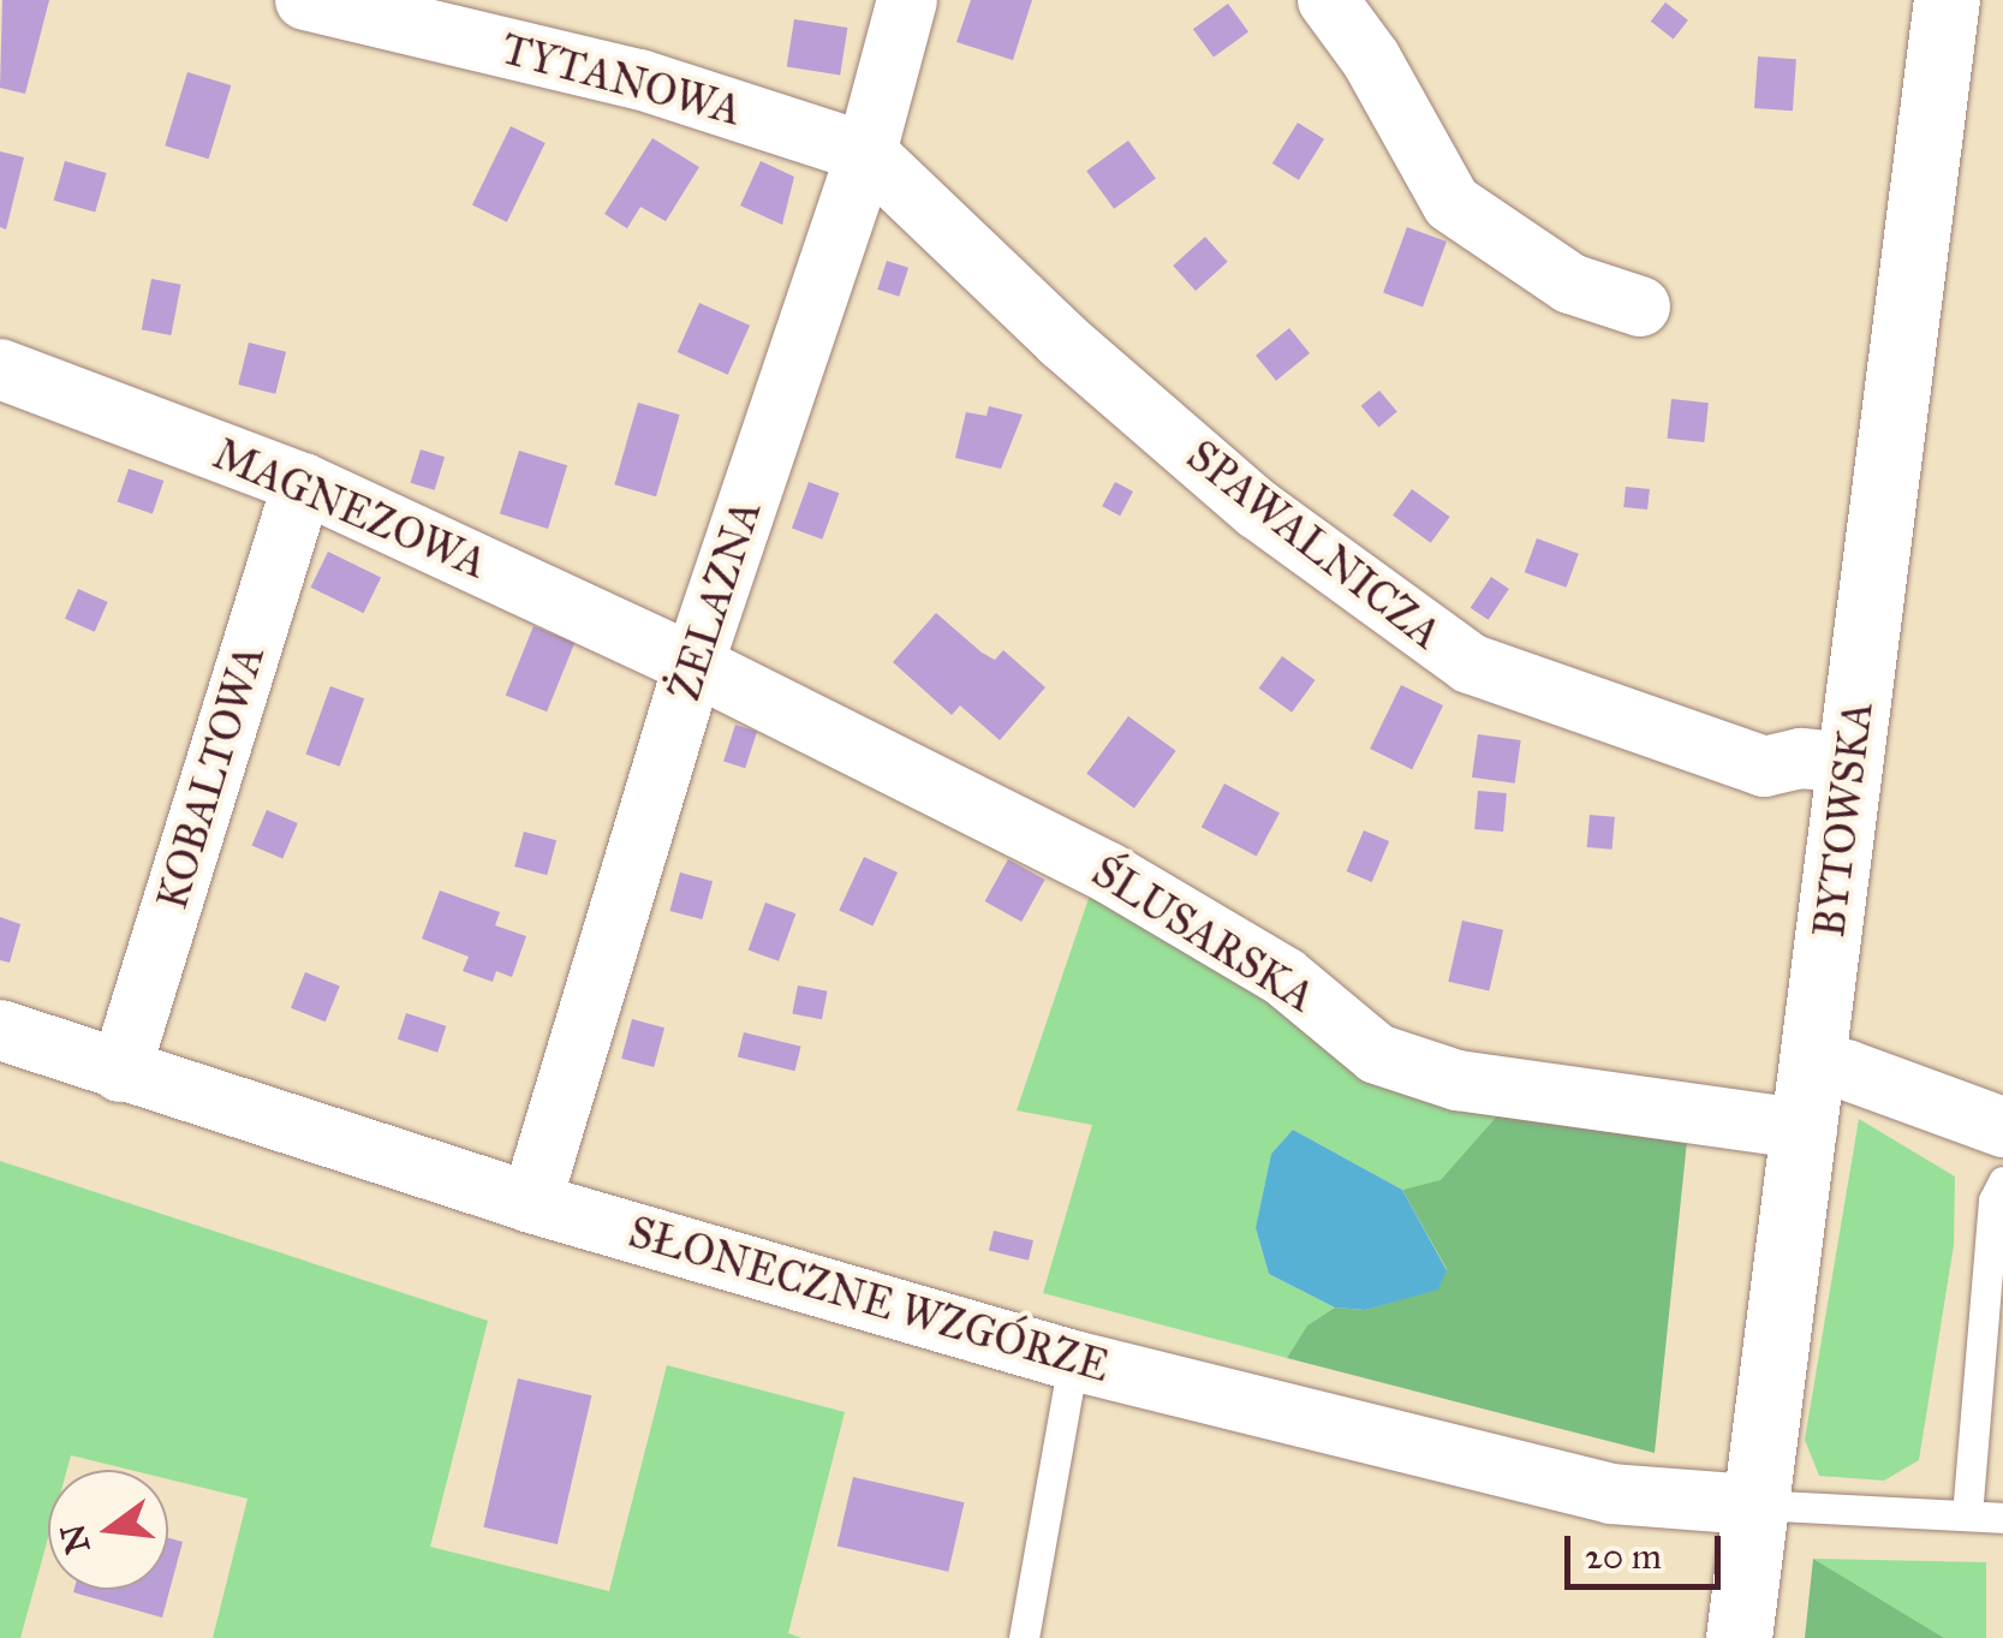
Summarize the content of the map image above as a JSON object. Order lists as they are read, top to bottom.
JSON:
{
  "streets": {
    "main road": ["BYTOWSKA"],
    "street": [
      "TYTANOWA",
      "MAGNEZOWA",
      "SPAWALNICZA",
      "ŻELAZNA",
      "KOBALTOWA",
      "ŚLUSARSKA",
      "SŁONECZNE WZGÓRZE"
    ]
  },
  "crossings": [
    ["TYTANOWA", "SPAWALNICZA"],
    ["TYTANOWA", "ŻELAZNA"],
    ["MAGNEZOWA", "ŻELAZNA"],
    ["MAGNEZOWA", "KOBALTOWA"],
    ["MAGNEZOWA", "ŚLUSARSKA"],
    ["SPAWALNICZA", "ŻELAZNA"],
    ["SPAWALNICZA", "BYTOWSKA"],
    ["ŻELAZNA", "ŚLUSARSKA"],
    ["ŻELAZNA", "SŁONECZNE WZGÓRZE"],
    ["KOBALTOWA", "SŁONECZNE WZGÓRZE"],
    ["BYTOWSKA", "ŚLUSARSKA"],
    ["BYTOWSKA", "SŁONECZNE WZGÓRZE"]
  ],
  "scale_bar": "20 m",
  "north": "left"
}
